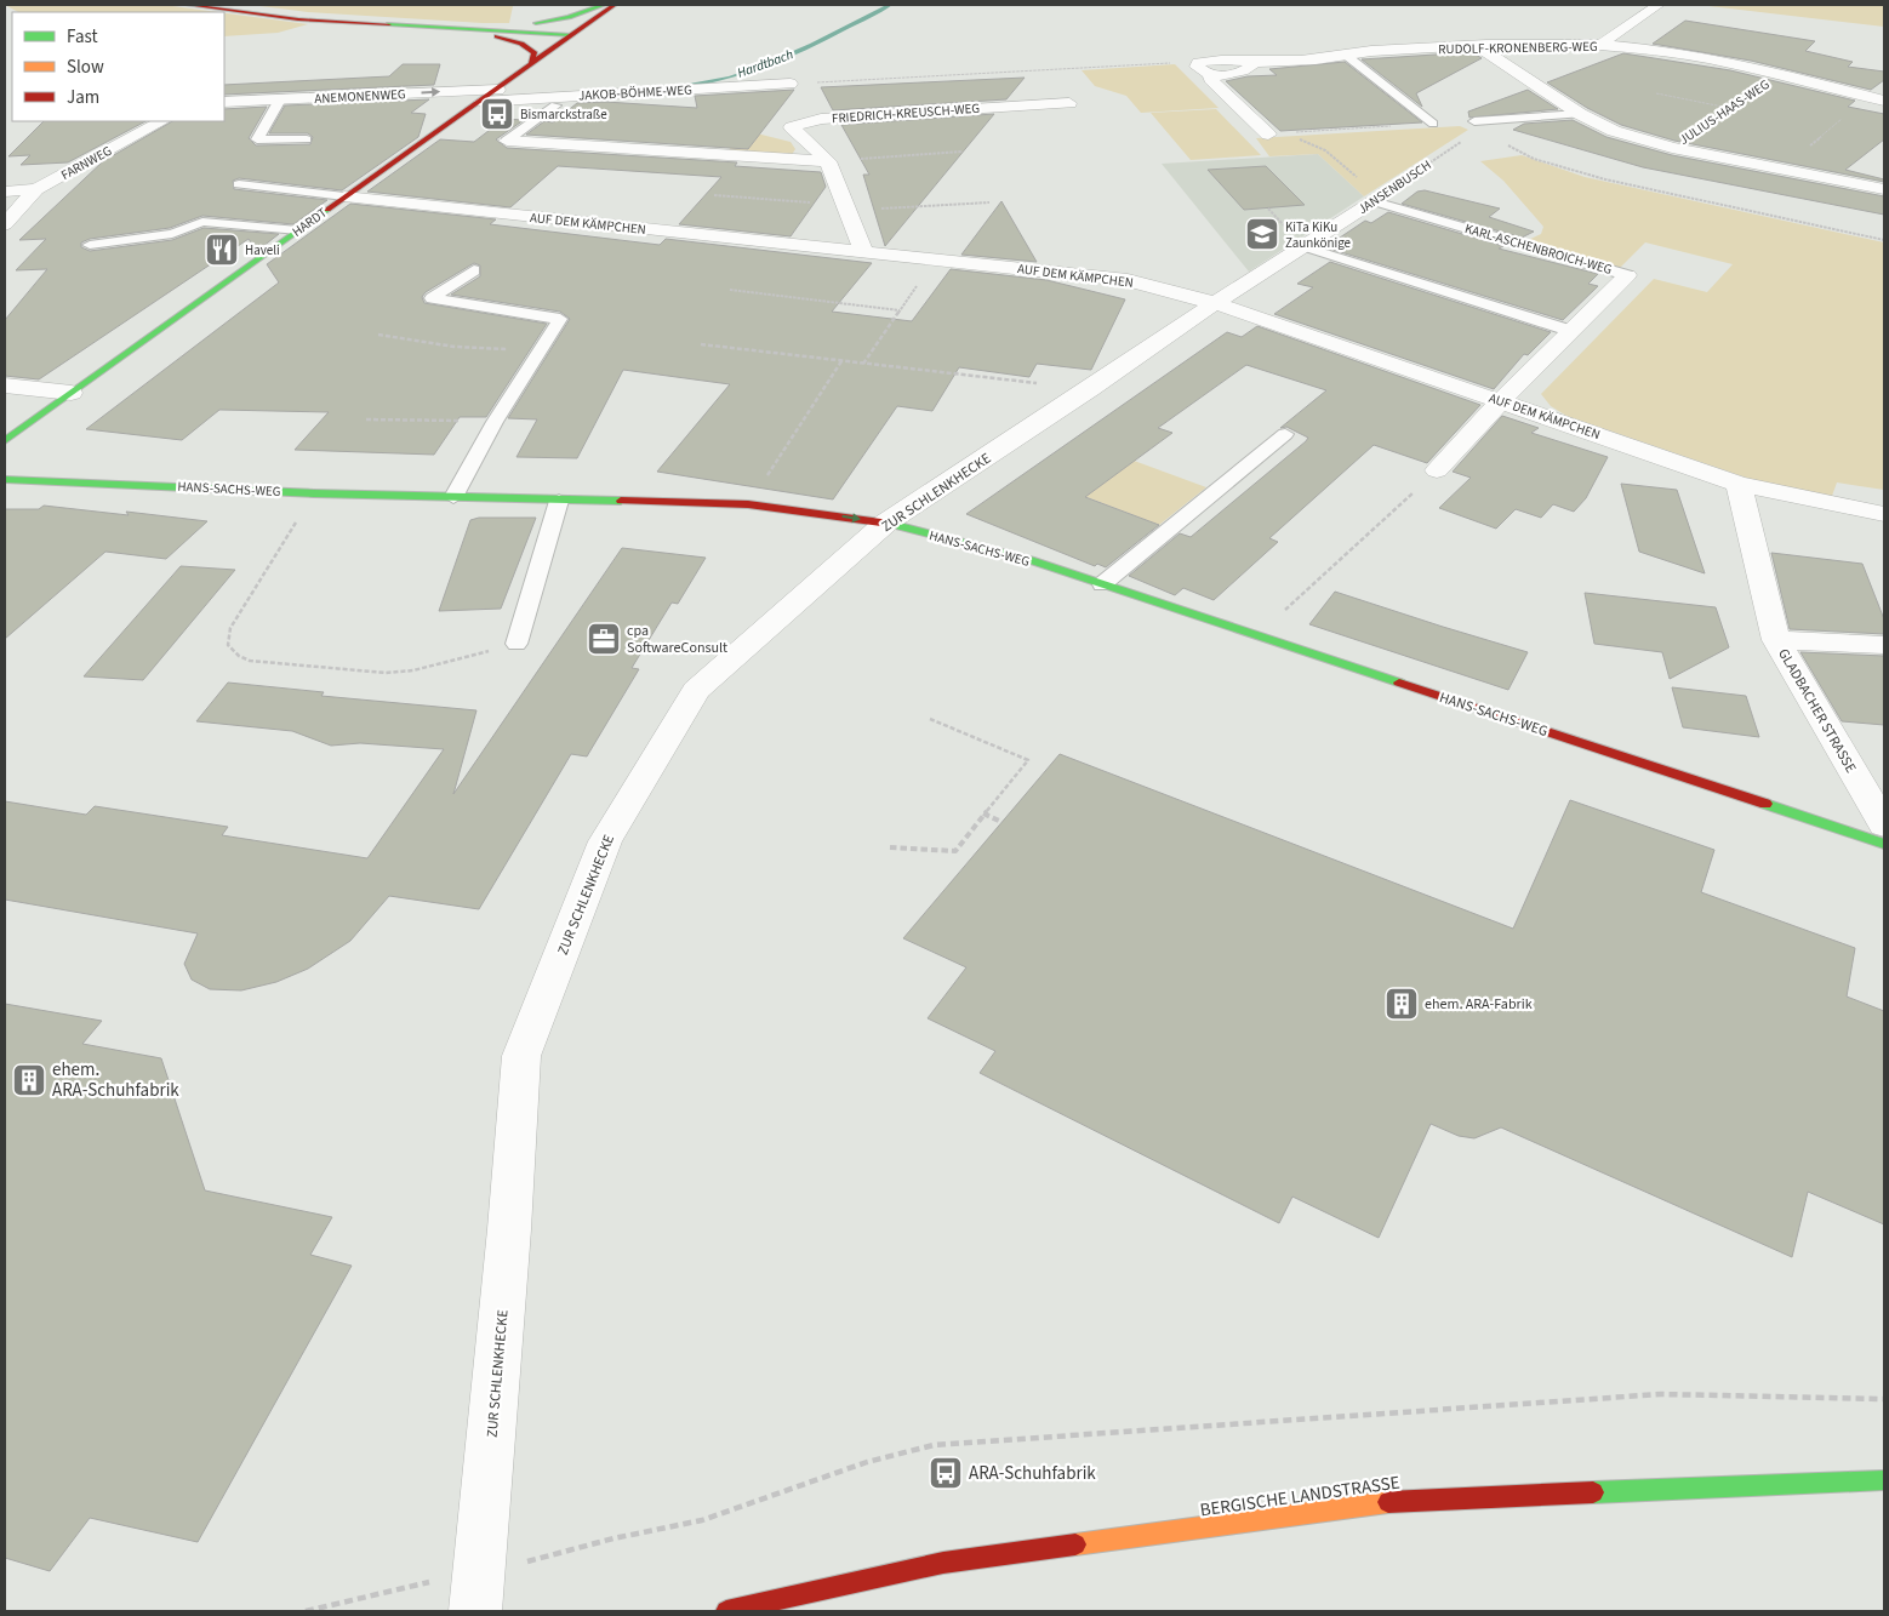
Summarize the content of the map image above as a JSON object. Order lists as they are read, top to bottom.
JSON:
{
  "streets": {
    "main road": ["HARDT", "HANS-SACHS-WEG", "BERGISCHE LANDSTRASSE"],
    "street": [
      "RUDOLF-KRONENBERG-WEG",
      "JAKOB-BÖHME-WEG",
      "ANEMONENWEG",
      "JULIUS-HAAS-WEG",
      "FRIEDRICH-KREUSCH-WEG",
      "FARNWEG",
      "JANSENBUSCH",
      "AUF DEM KÄMPCHEN",
      "KARL-ASCHENBROICH-WEG",
      "ZUR SCHLENKHECKE",
      "GLADBACHER STRASSE"
    ]
  },
  "crossings": [
    ["RUDOLF-KRONENBERG-WEG", "JULIUS-HAAS-WEG"],
    ["JAKOB-BÖHME-WEG", "HARDT"],
    ["ANEMONENWEG", "HARDT"],
    ["FRIEDRICH-KREUSCH-WEG", "AUF DEM KÄMPCHEN"],
    ["JANSENBUSCH", "AUF DEM KÄMPCHEN"],
    ["JANSENBUSCH", "KARL-ASCHENBROICH-WEG"],
    ["JANSENBUSCH", "ZUR SCHLENKHECKE"],
    ["HARDT", "AUF DEM KÄMPCHEN"],
    ["AUF DEM KÄMPCHEN", "KARL-ASCHENBROICH-WEG"],
    ["AUF DEM KÄMPCHEN", "ZUR SCHLENKHECKE"],
    ["AUF DEM KÄMPCHEN", "GLADBACHER STRASSE"],
    ["HANS-SACHS-WEG", "ZUR SCHLENKHECKE"]
  ],
  "one_way": ["ANEMONENWEG"],
  "water": ["Hardtbach"],
  "places": {
    "bus stop": ["Bismarckstraße", "ARA-Schuhfabrik"],
    "school or university": ["KiTa KiKu Zaunkönige"],
    "restaurant": ["Haveli"],
    "office": ["cpa SoftwareConsult"],
    "building": ["ehem. ARA-Fabrik", "ehem. ARA-Schuhfabrik"]
  },
  "legend": ["Fast", "Slow", "Jam"]
}
